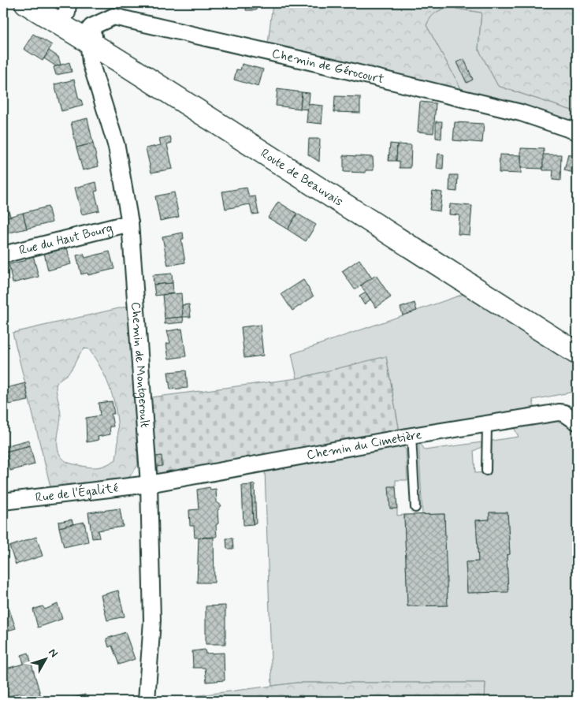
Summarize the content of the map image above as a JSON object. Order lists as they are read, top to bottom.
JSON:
{
  "streets": {
    "main road": ["Route de Beauvais"],
    "street": [
      "Chemin de Gérocourt",
      "Rue du Haut Bourg",
      "Chemin de Montgeroult",
      "Chemin du Cimetière",
      "Rue de l'Égalité"
    ]
  },
  "crossings": [
    ["Chemin de Gérocourt", "Route de Beauvais"],
    ["Chemin de Gérocourt", "Chemin de Montgeroult"],
    ["Route de Beauvais", "Chemin de Montgeroult"],
    ["Rue du Haut Bourg", "Chemin de Montgeroult"],
    ["Chemin de Montgeroult", "Chemin du Cimetière"],
    ["Chemin de Montgeroult", "Rue de l'Égalité"],
    ["Chemin du Cimetière", "Rue de l'Égalité"]
  ],
  "north": "top right"
}
